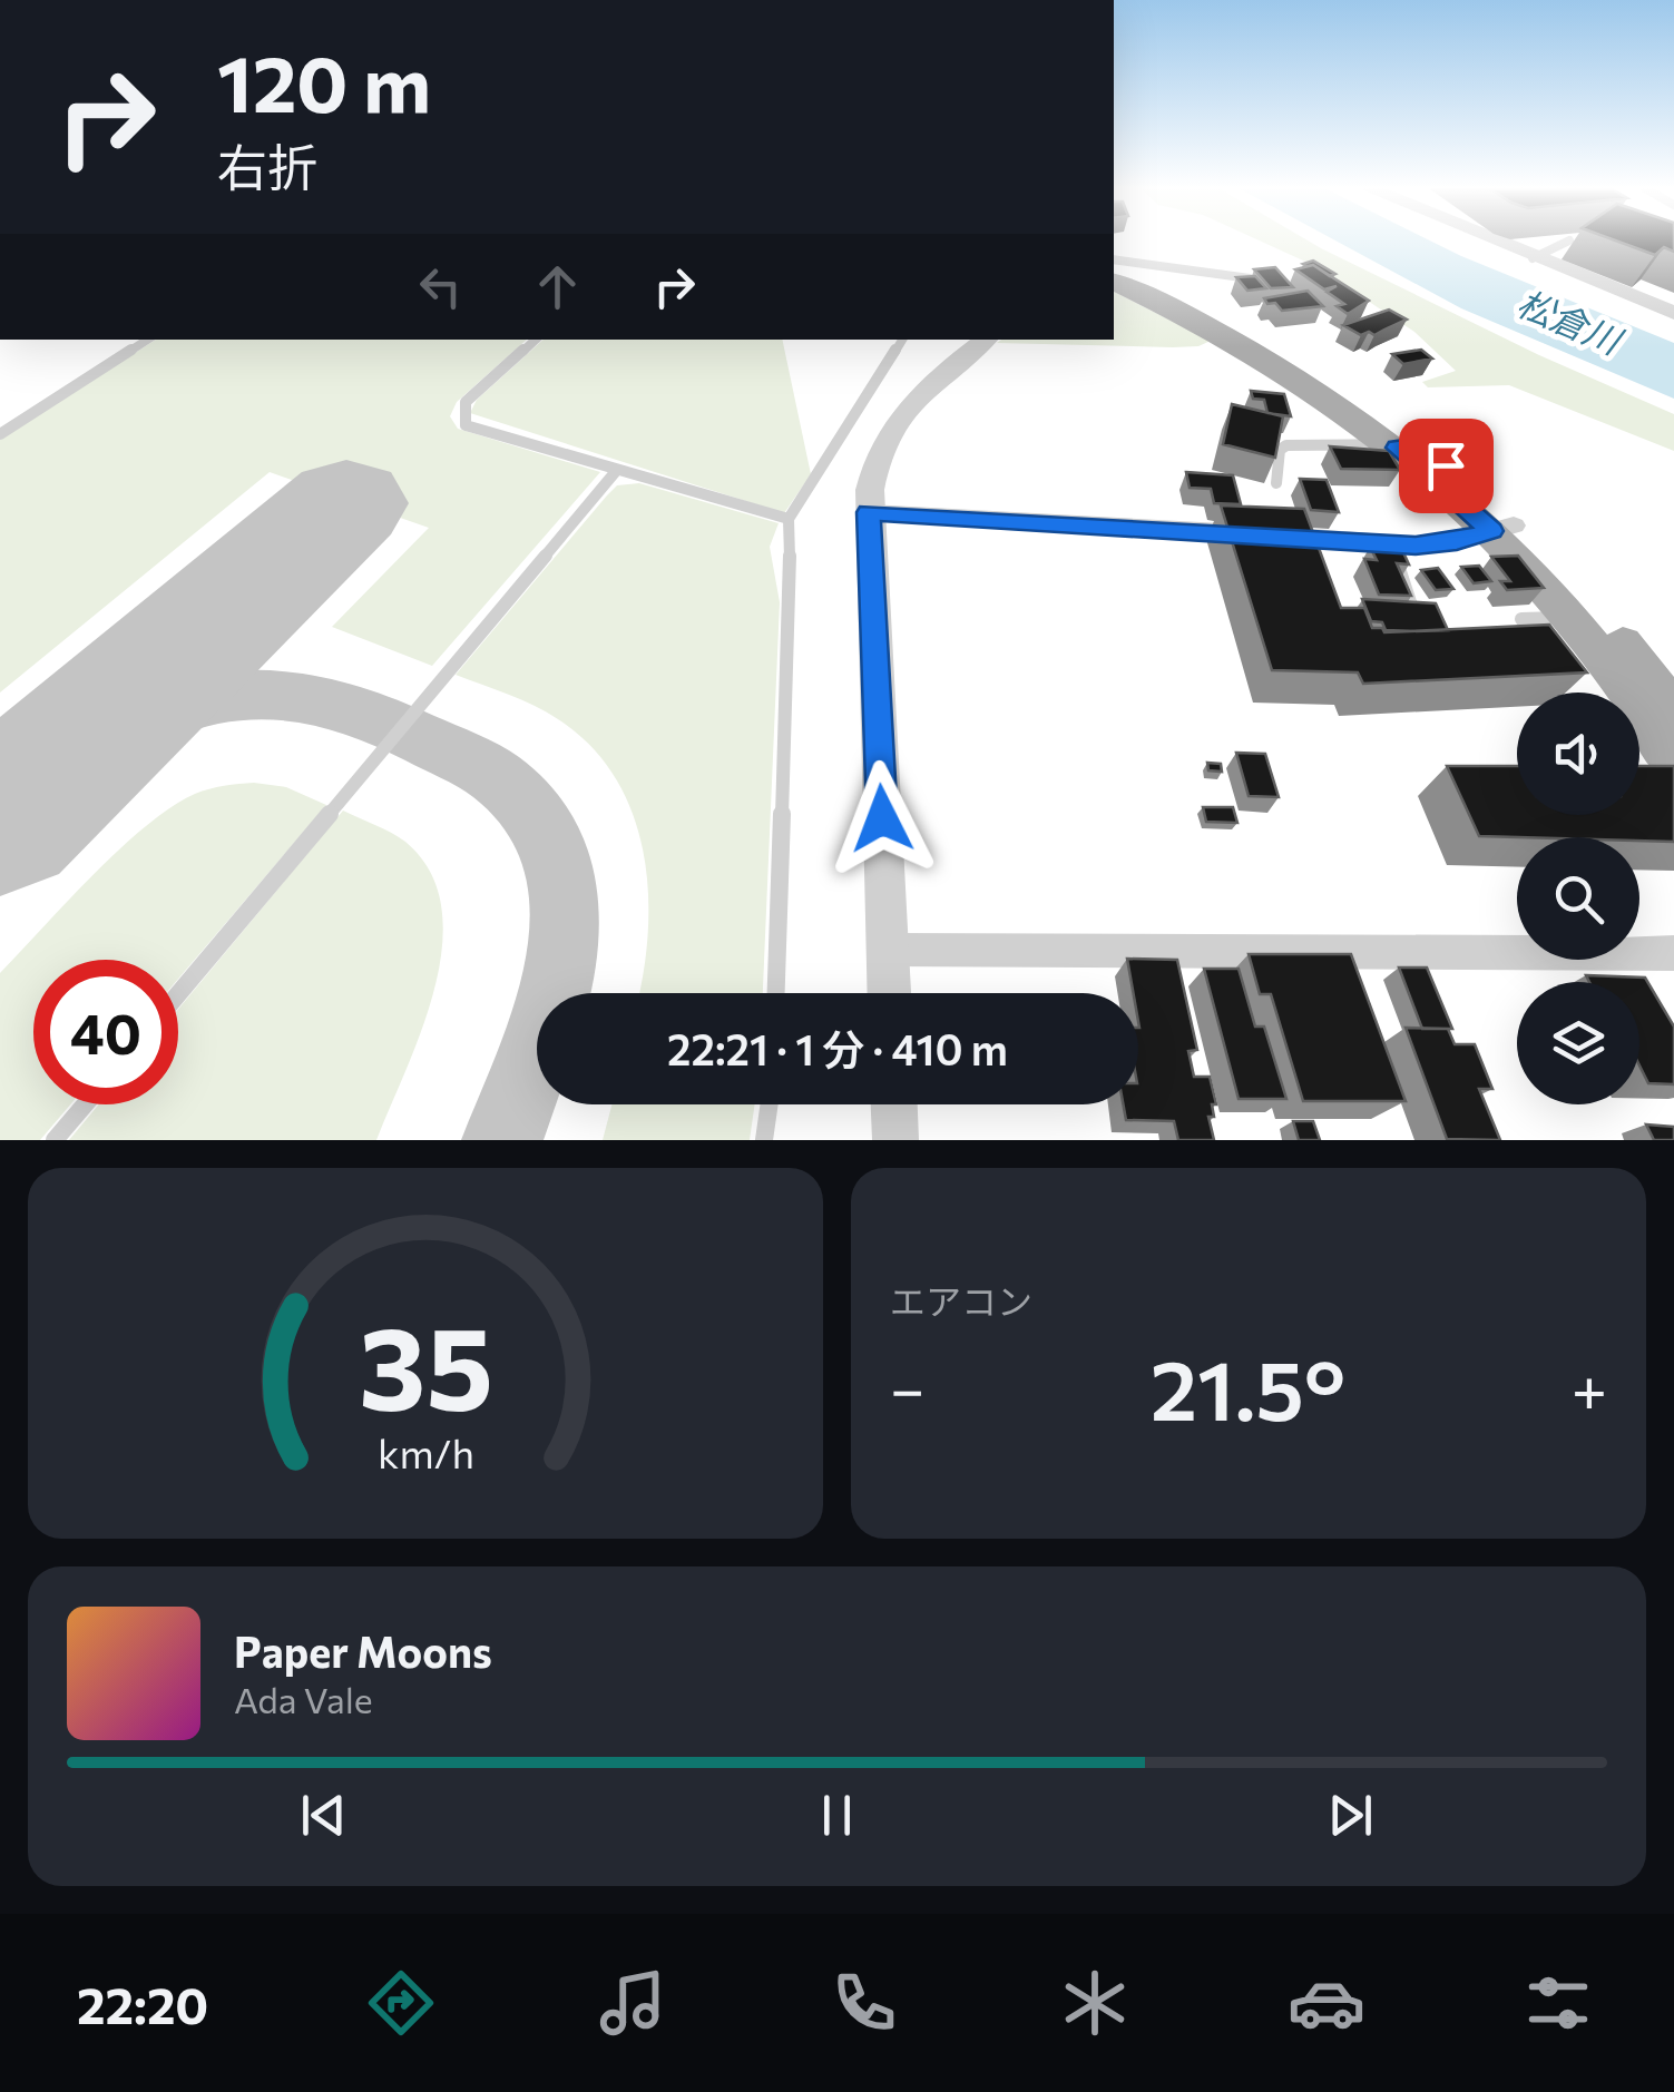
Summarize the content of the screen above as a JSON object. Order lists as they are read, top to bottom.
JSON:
{
  "water": ["松倉川"],
  "page": {
    "turn": ["120 m", "右折"],
    "limit": "40",
    "trip": "22:21 · 1 分 · 410 m",
    "tile": "エアコン",
    "heat": ["−", "21.5°", "+"],
    "song": ["Paper Moons", "Ada Vale"],
    "tabs": "22:20",
    "gauge": ["35", "km/h"]
  }
}
